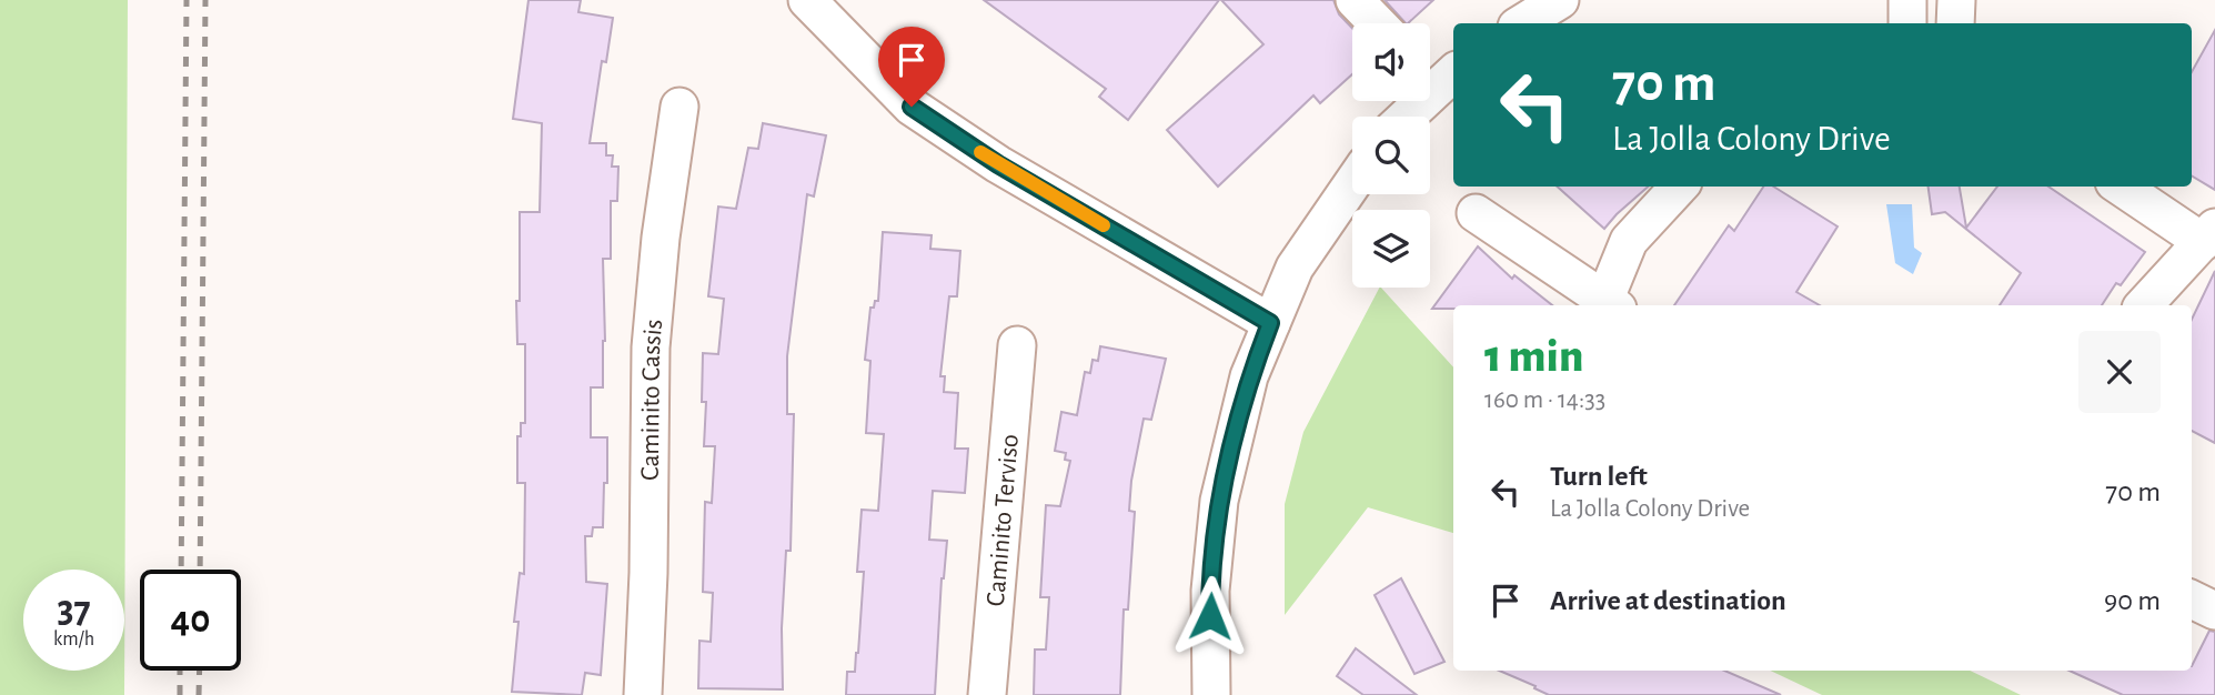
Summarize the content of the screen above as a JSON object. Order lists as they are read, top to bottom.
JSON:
{
  "streets": {
    "street": ["Caminito Cassis", "Caminito Terviso"]
  },
  "page": {
    "turn": ["70 m", "La Jolla Colony Drive"],
    "heading": ["1 min", "160 m · 14:33"],
    "list": [
      {
        "name": "Turn left",
        "note": "La Jolla Colony Drive",
        "value": "70 m"
      },
      {
        "name": "Arrive at destination",
        "value": "90 m"
      }
    ],
    "speed": "37 km/h",
    "limit": "40"
  }
}
